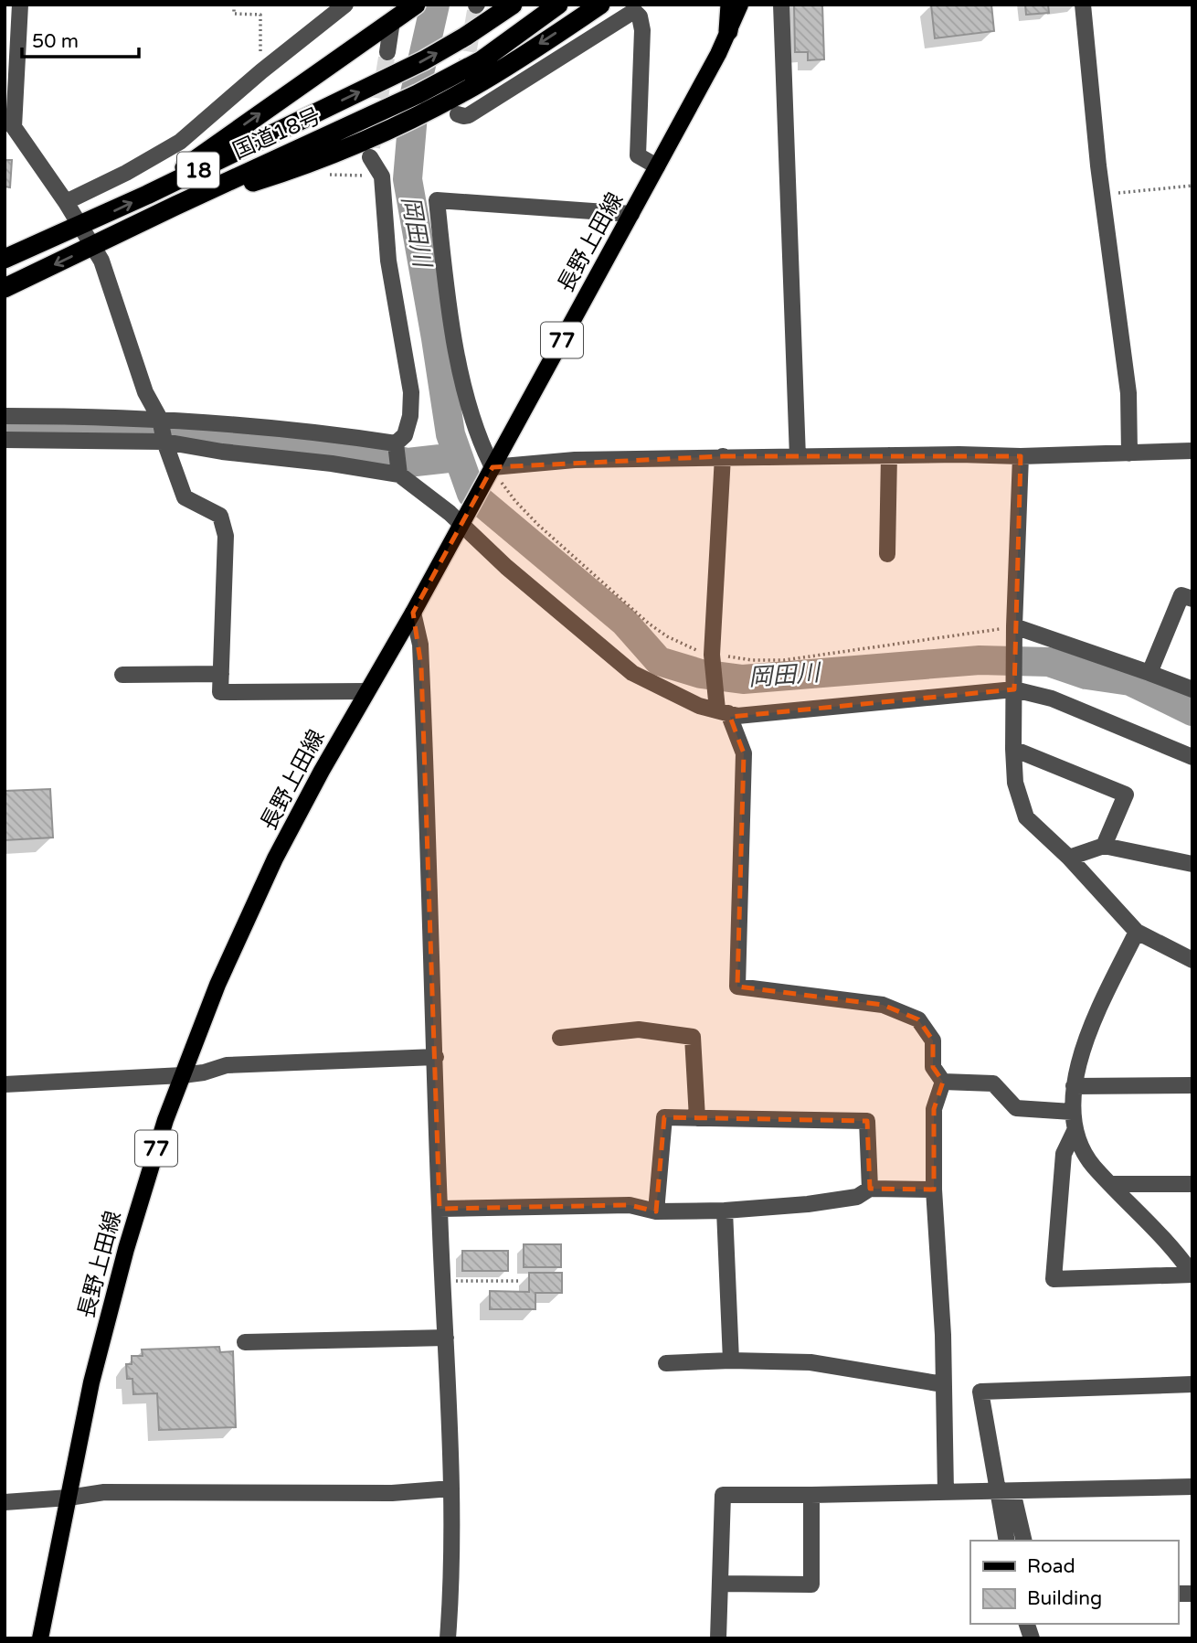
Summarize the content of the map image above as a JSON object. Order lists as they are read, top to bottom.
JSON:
{
  "streets": {
    "highway": ["国道18号", "18"],
    "main road": ["長野上田線", "77"]
  },
  "water": ["岡田川"],
  "legend": ["Road", "Building"],
  "scale_bar": "50 m"
}
